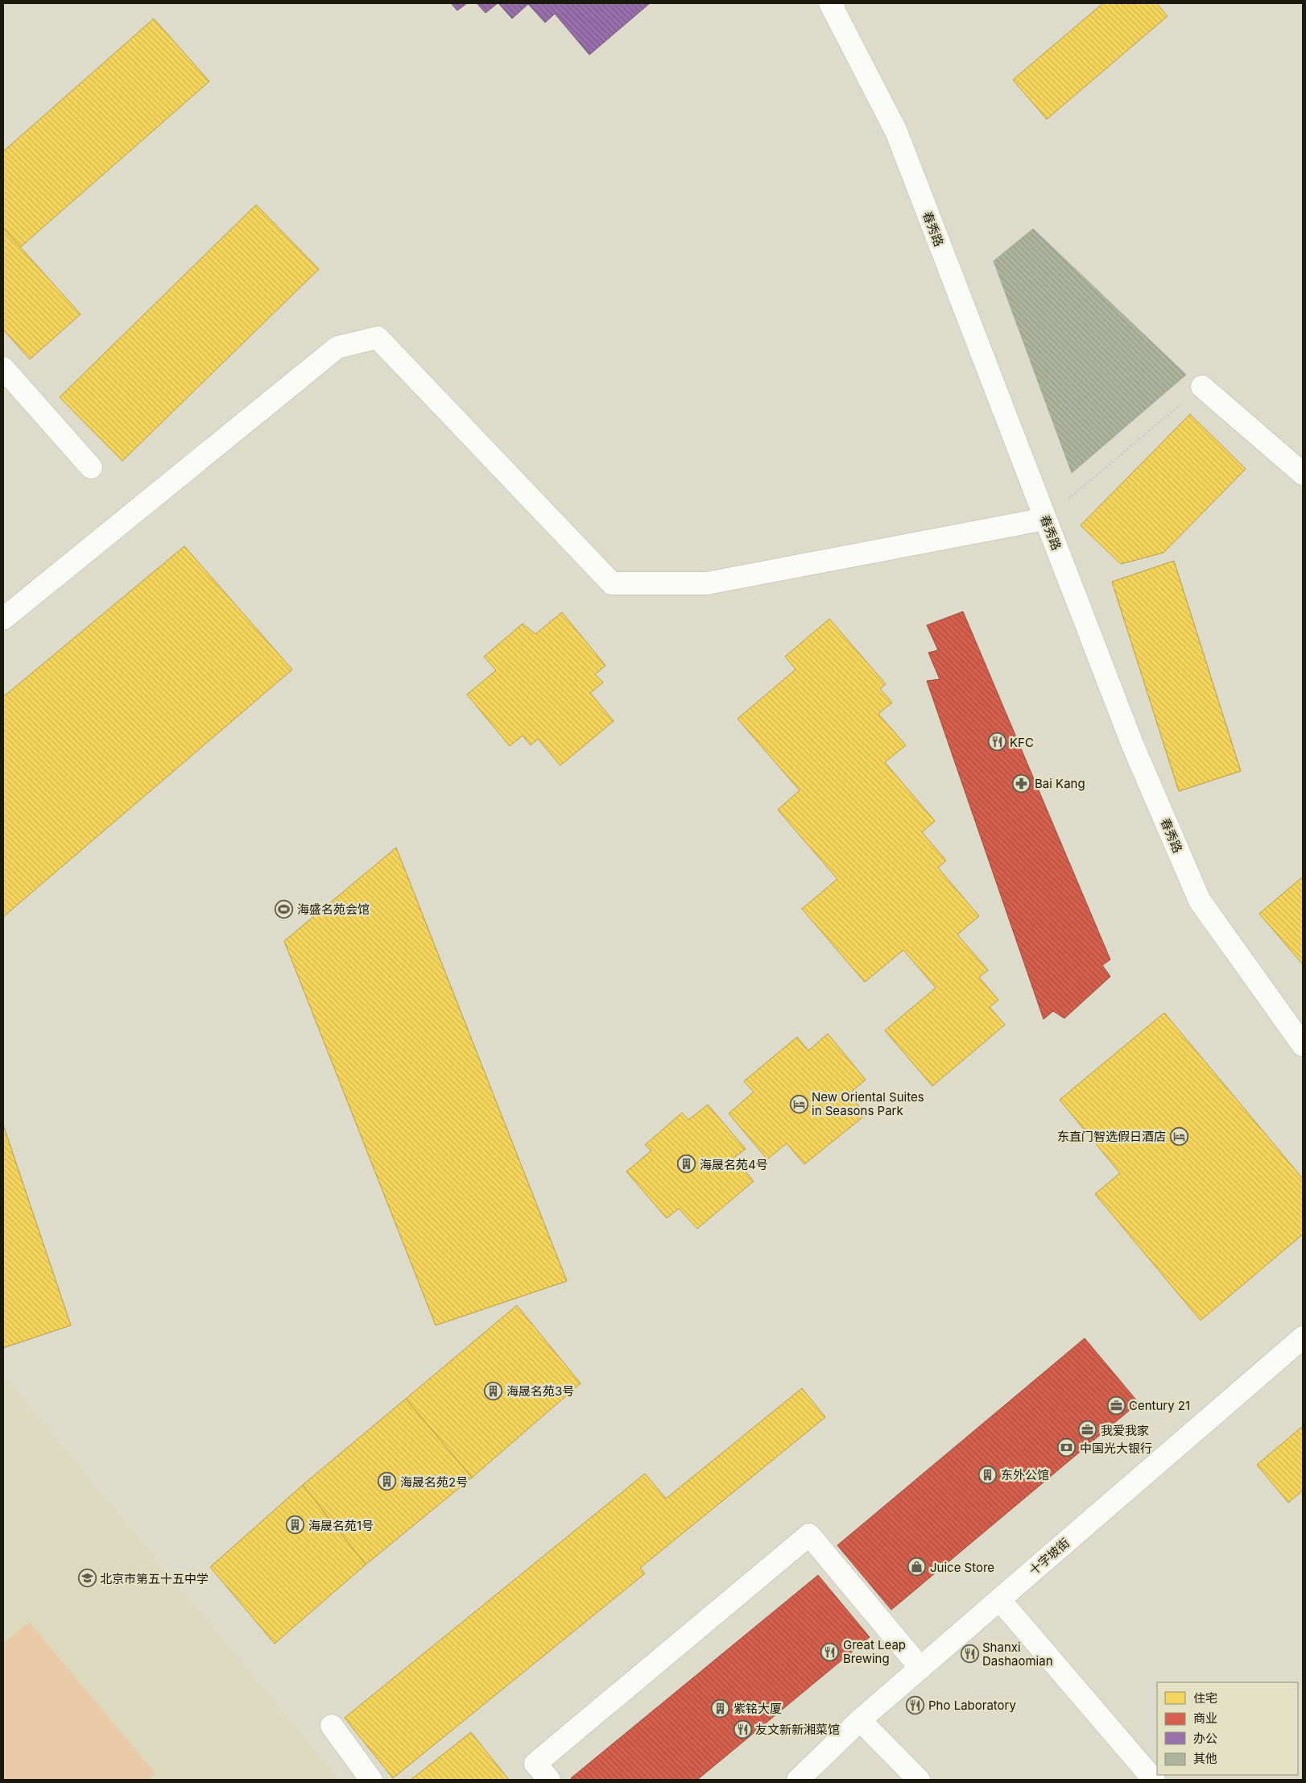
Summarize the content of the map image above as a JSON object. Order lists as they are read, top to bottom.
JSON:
{
  "streets": {
    "street": ["春秀路", "十字坡街"]
  },
  "places": {
    "restaurant": [
      "KFC",
      "Great Leap Brewing",
      "Shanxi Dashaomian",
      "Pho Laboratory",
      "友文新新湘菜馆"
    ],
    "pharmacy": ["Bai Kang"],
    "sports": ["海盛名苑会馆"],
    "hotel": ["New Oriental Suites in Seasons Park", "东直门智选假日酒店"],
    "building": [
      "海晟名苑4号",
      "海晟名苑3号",
      "东外公馆",
      "海晟名苑2号",
      "海晟名苑1号",
      "紫铭大厦"
    ],
    "office": ["Century 21", "我爱我家"],
    "bank": ["中国光大银行"],
    "shop": ["Juice Store"],
    "school or university": ["北京市第五十五中学"]
  },
  "legend": [
    "住宅",
    "商业",
    "办公",
    "其他"
  ]
}
